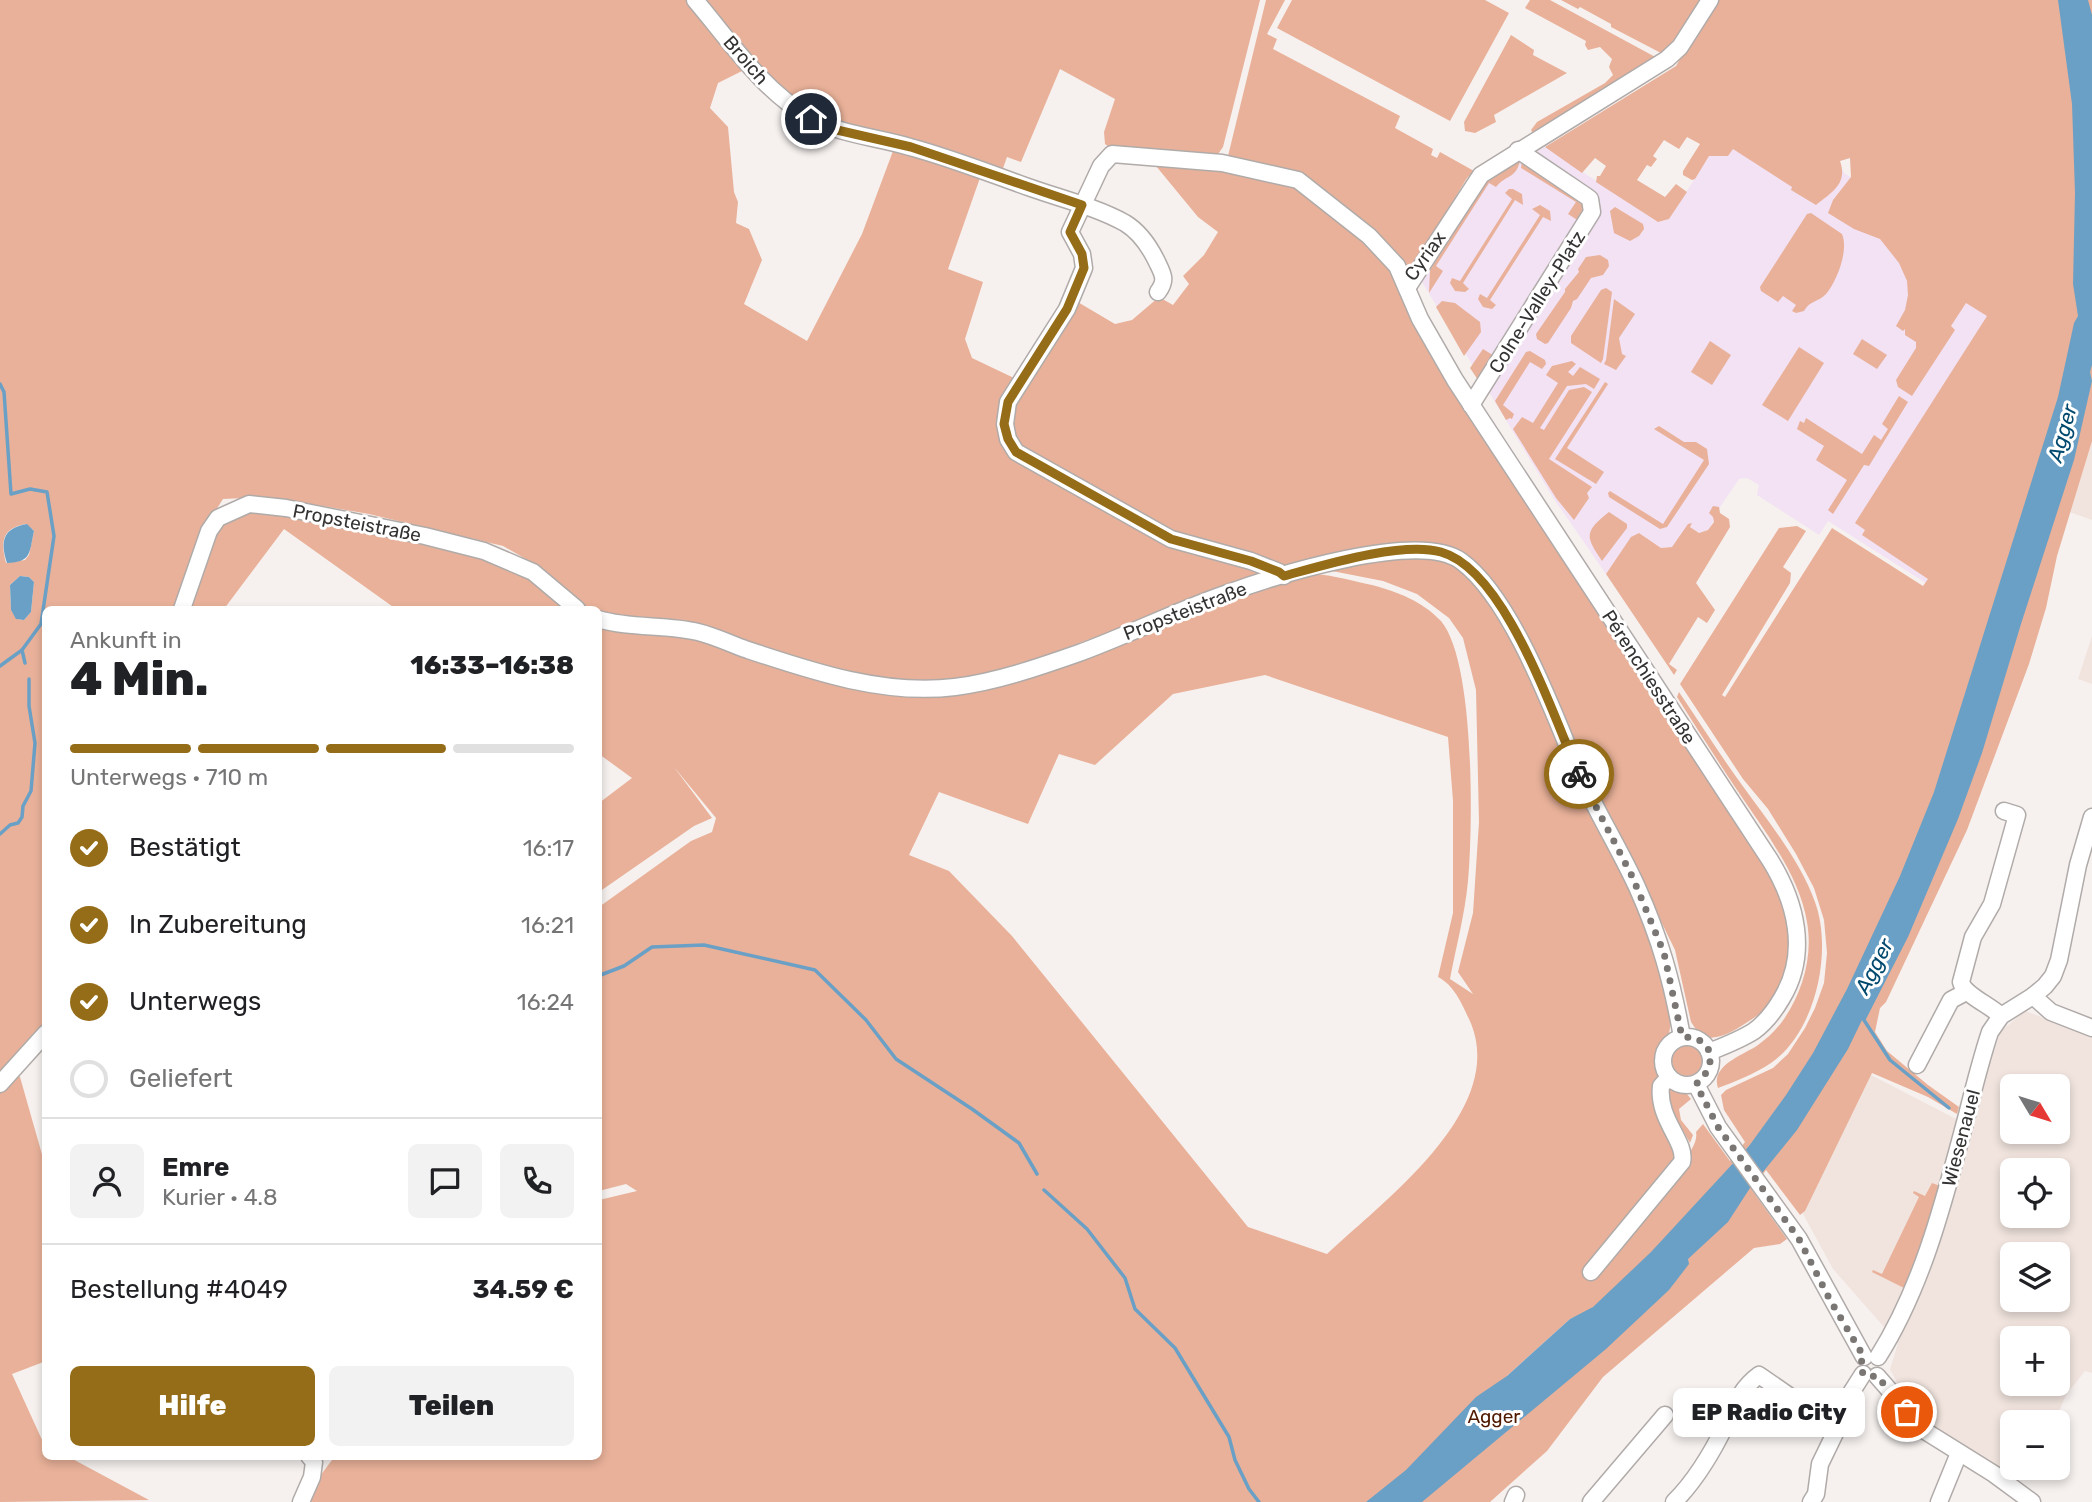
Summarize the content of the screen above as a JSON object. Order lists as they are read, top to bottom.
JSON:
{
  "streets": {
    "street": [
      "Broich",
      "Cyriax",
      "Colne-Valley-Platz",
      "Propsteistraße",
      "Pérenchiesstraße",
      "Wiesenauel"
    ]
  },
  "crossings": [
    ["Broich", "Cyriax"],
    ["Cyriax", "Colne-Valley-Platz"],
    ["Cyriax", "Propsteistraße"],
    ["Cyriax", "Pérenchiesstraße"],
    ["Colne-Valley-Platz", "Pérenchiesstraße"],
    ["Propsteistraße", "Pérenchiesstraße"]
  ],
  "water": ["Agger"],
  "parks": ["Agger"],
  "places": ["EP Radio City"],
  "north": "bottom right",
  "page": {
    "heading": ["4 Min.", "Ankunft in", "16:33–16:38"],
    "panel": [
      "Emre",
      "Kurier · 4.8",
      "Bestellung #4049",
      "34.59 €"
    ],
    "bar": "Unterwegs · 710 m",
    "list": [
      ["Bestätigt", "16:17"],
      ["In Zubereitung", "16:21"],
      ["Unterwegs", "16:24"],
      "Geliefert"
    ],
    "map_buttons": ["+", "−"],
    "buttons": ["Hilfe", "Teilen"],
    "bubble": "EP Radio City"
  }
}
